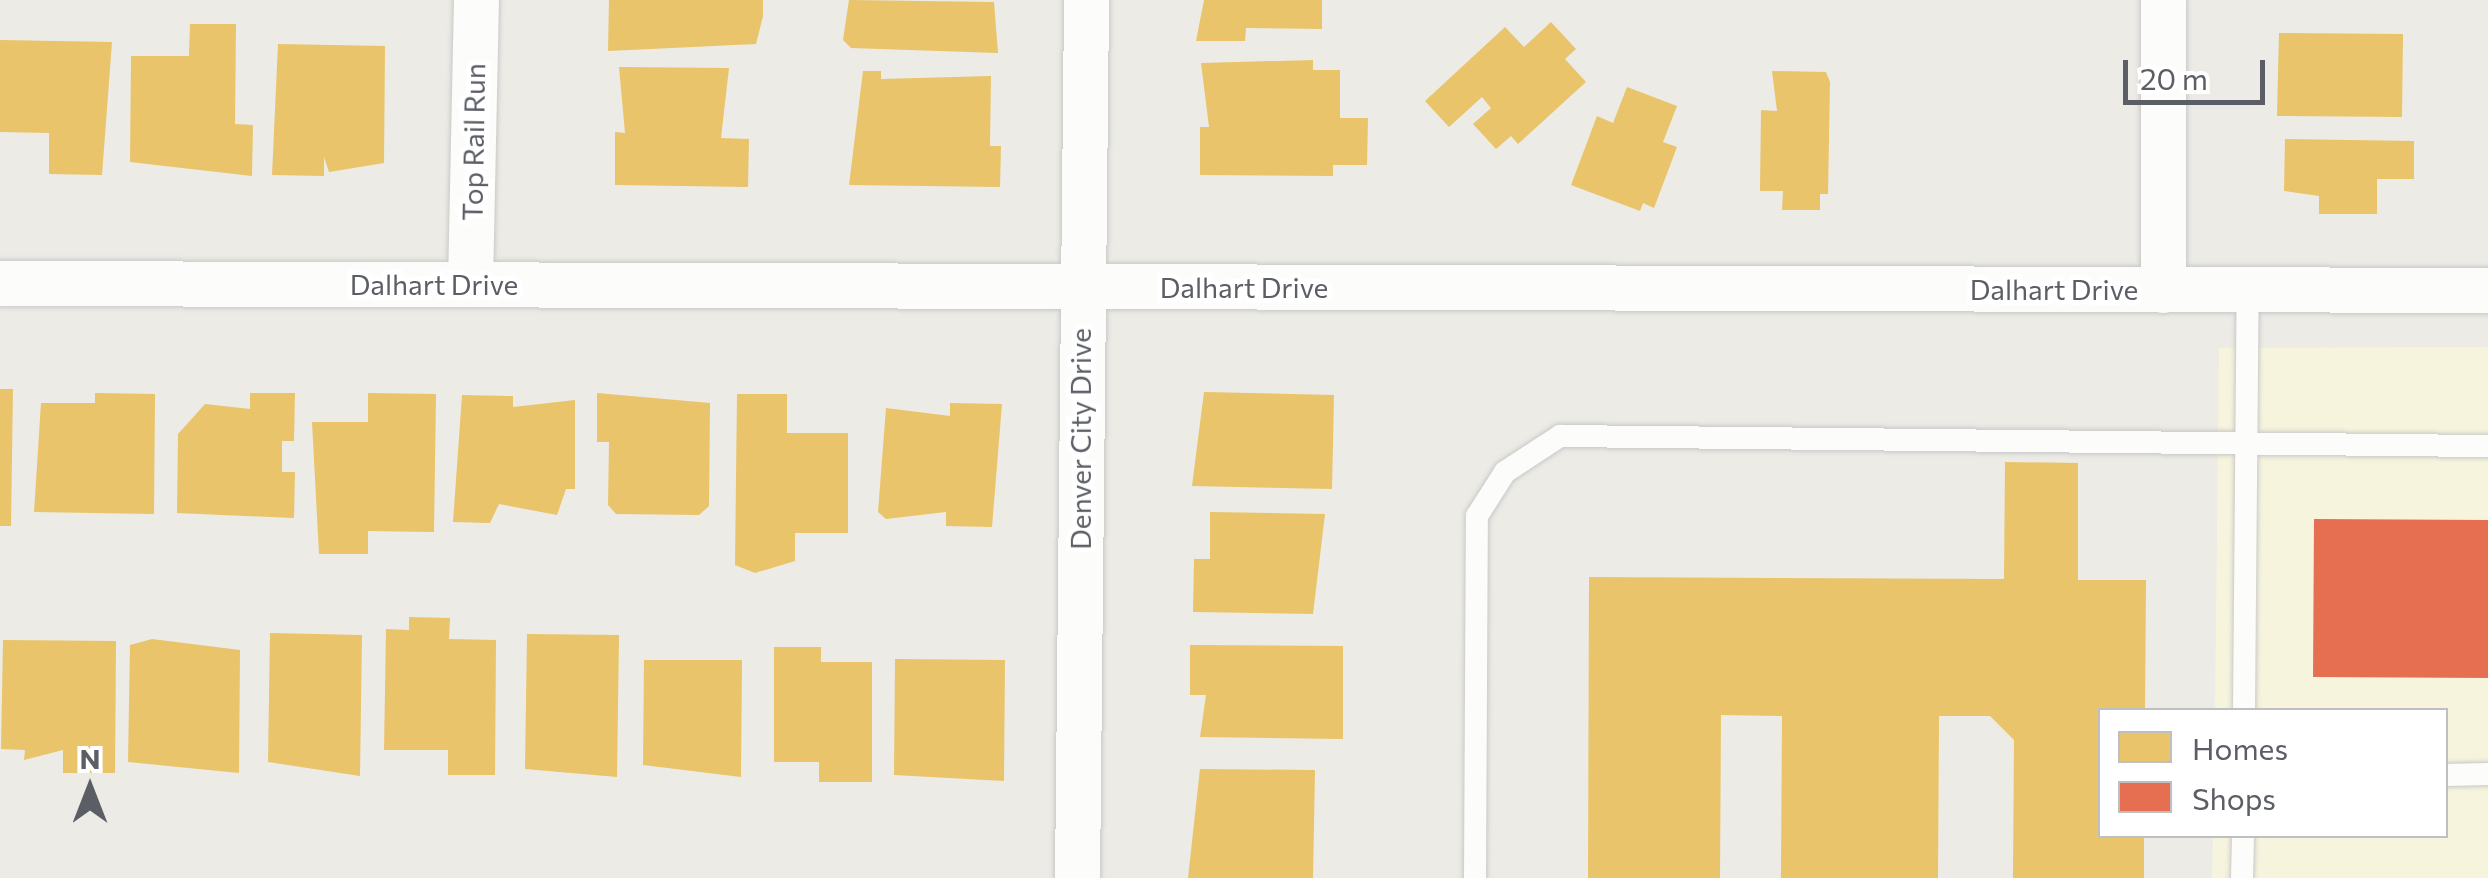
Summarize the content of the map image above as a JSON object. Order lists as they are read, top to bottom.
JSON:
{
  "streets": {
    "street": ["Top Rail Run", "Dalhart Drive", "Denver City Drive"]
  },
  "crossings": [
    ["Top Rail Run", "Dalhart Drive"],
    ["Dalhart Drive", "Denver City Drive"]
  ],
  "legend": ["Homes", "Shops"],
  "scale_bar": "20 m",
  "north": "top"
}
